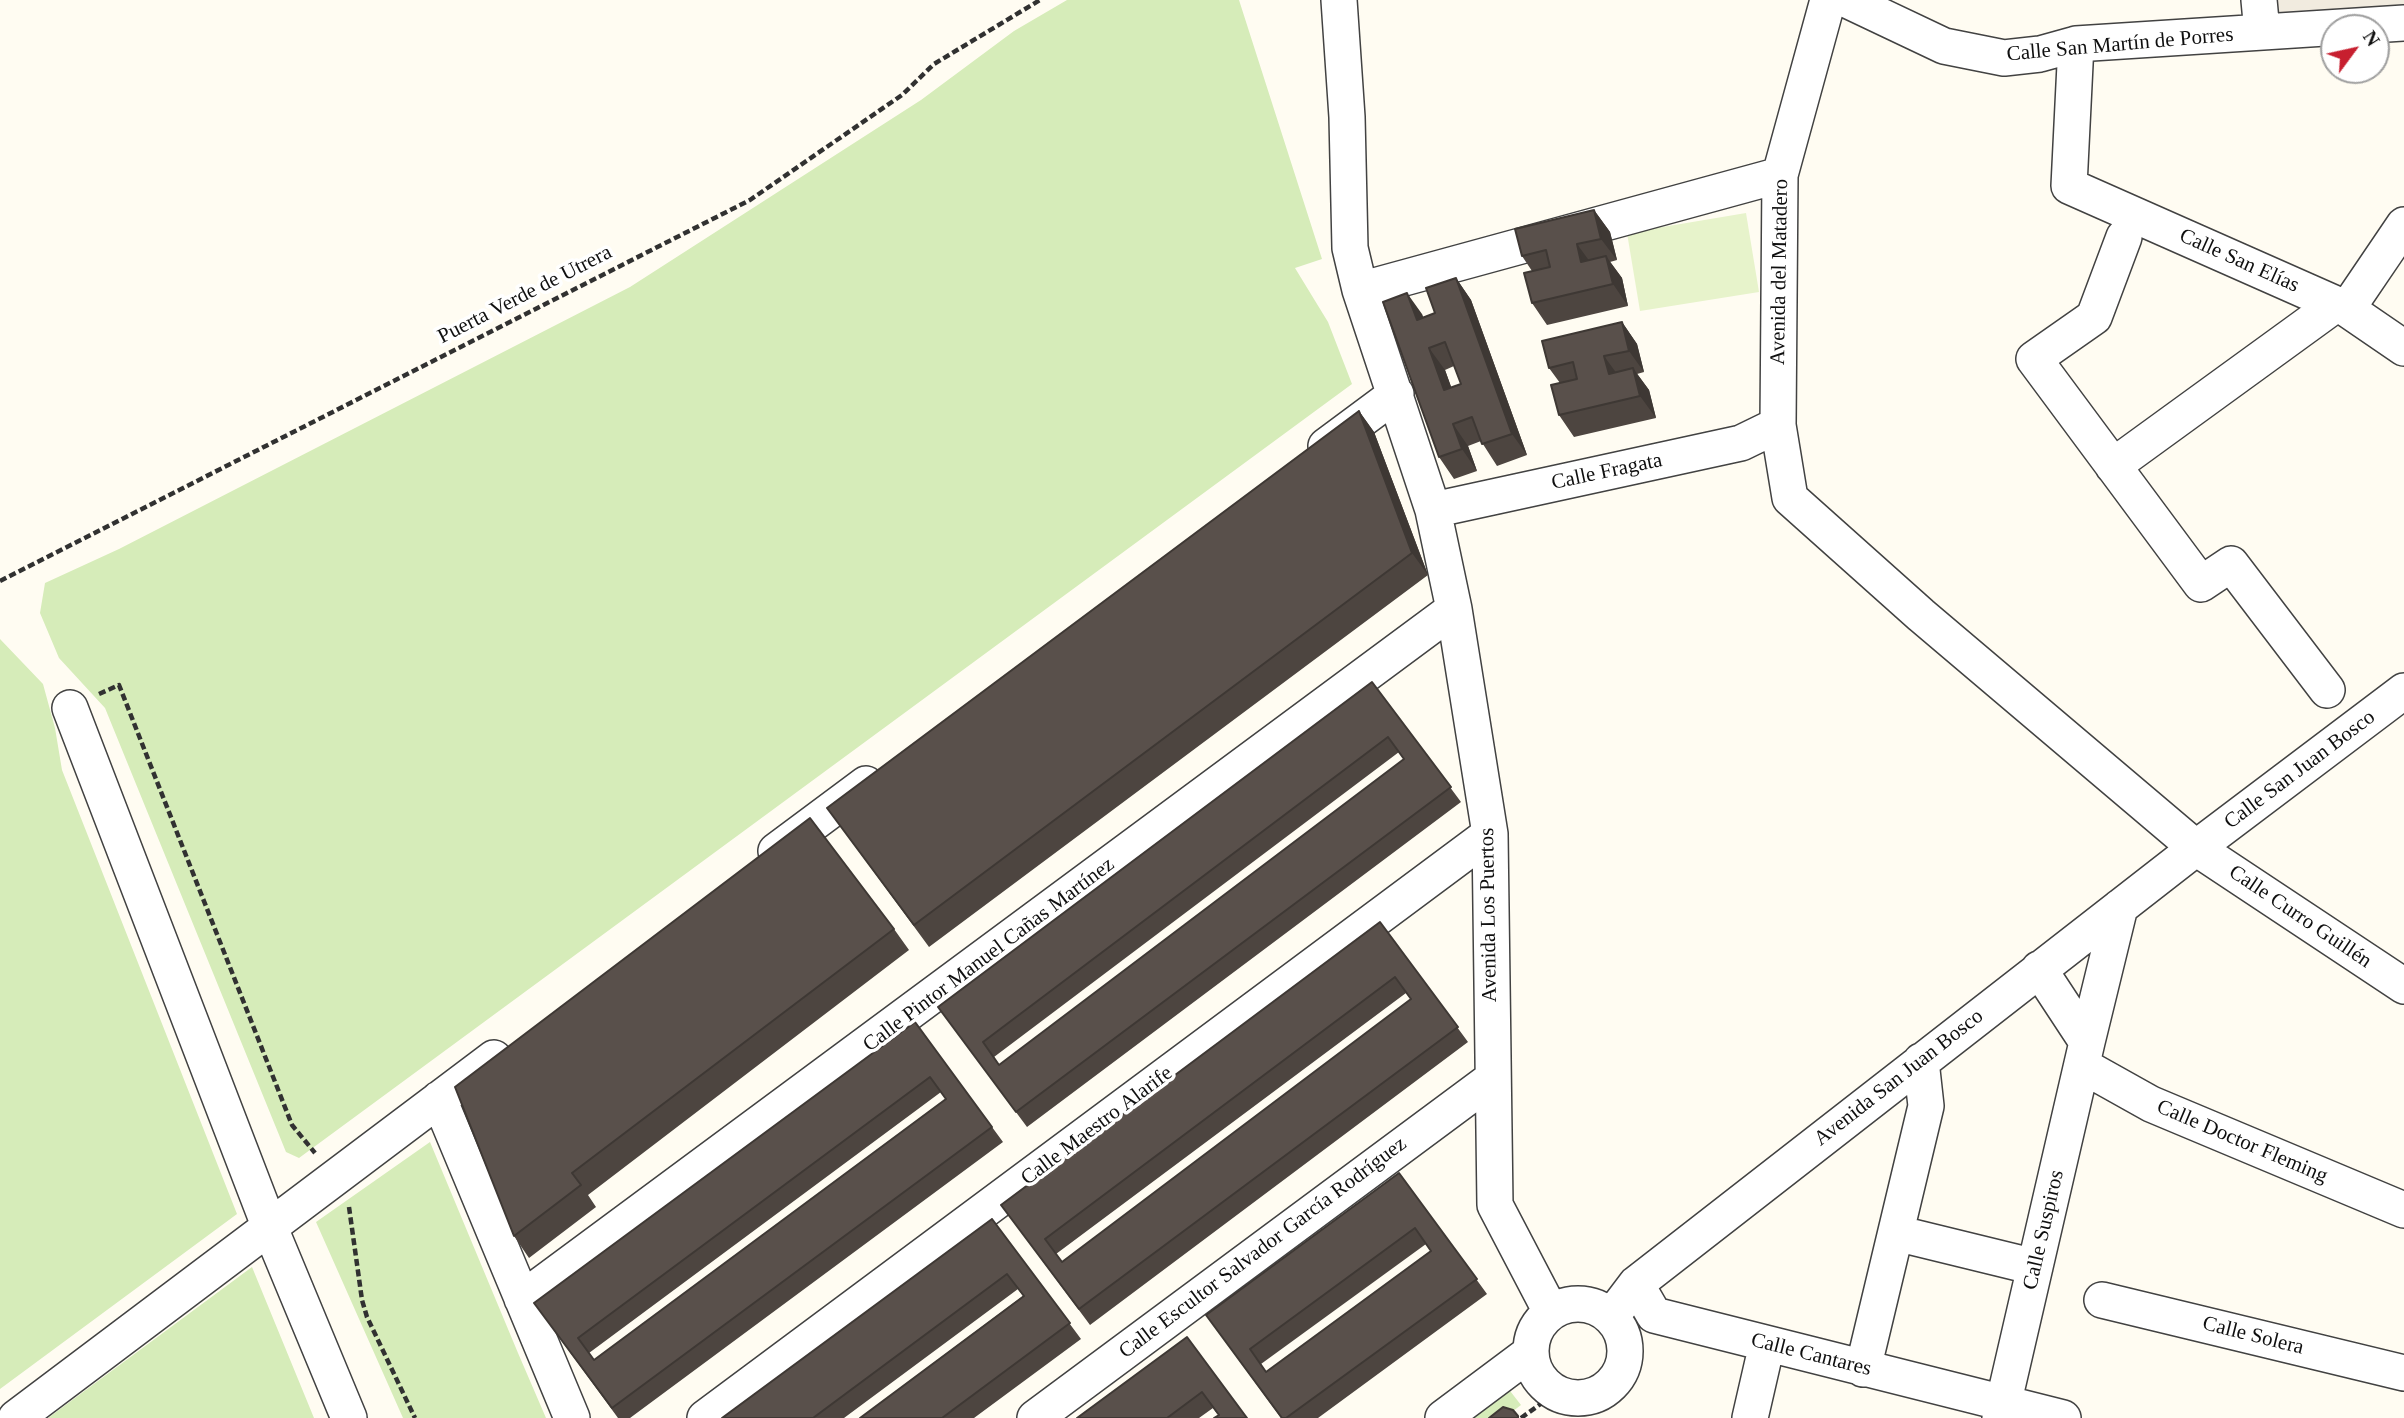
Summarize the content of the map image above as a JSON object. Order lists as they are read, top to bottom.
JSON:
{
  "streets": {
    "street": [
      "Calle San Martín de Porres",
      "Calle San Elías",
      "Avenida del Matadero",
      "Calle Fragata",
      "Calle San Juan Bosco",
      "Avenida Los Puertos",
      "Calle Curro Guillén",
      "Calle Pintor Manuel Cañas Martínez",
      "Avenida San Juan Bosco",
      "Calle Maestro Alarife",
      "Calle Doctor Fleming",
      "Calle Suspiros",
      "Calle Escultor Salvador García Rodríguez",
      "Calle Solera",
      "Calle Cantares"
    ],
    "path": ["Puerta Verde de Utrera"]
  },
  "crossings": [
    ["Calle San Martín de Porres", "Calle San Elías"],
    ["Avenida del Matadero", "Calle Fragata"],
    ["Avenida del Matadero", "Calle San Juan Bosco"],
    ["Avenida del Matadero", "Calle Curro Guillén"],
    ["Avenida del Matadero", "Avenida San Juan Bosco"],
    ["Calle Fragata", "Avenida Los Puertos"],
    ["Calle San Juan Bosco", "Calle Curro Guillén"],
    ["Calle San Juan Bosco", "Avenida San Juan Bosco"],
    ["Avenida Los Puertos", "Calle Pintor Manuel Cañas Martínez"],
    ["Avenida Los Puertos", "Avenida San Juan Bosco"],
    ["Avenida Los Puertos", "Calle Maestro Alarife"],
    ["Avenida Los Puertos", "Calle Escultor Salvador García Rodríguez"],
    ["Calle Curro Guillén", "Avenida San Juan Bosco"],
    ["Avenida San Juan Bosco", "Calle Suspiros"],
    ["Avenida San Juan Bosco", "Calle Cantares"],
    ["Calle Doctor Fleming", "Calle Suspiros"],
    ["Calle Suspiros", "Calle Cantares"]
  ],
  "north": "top right"
}
